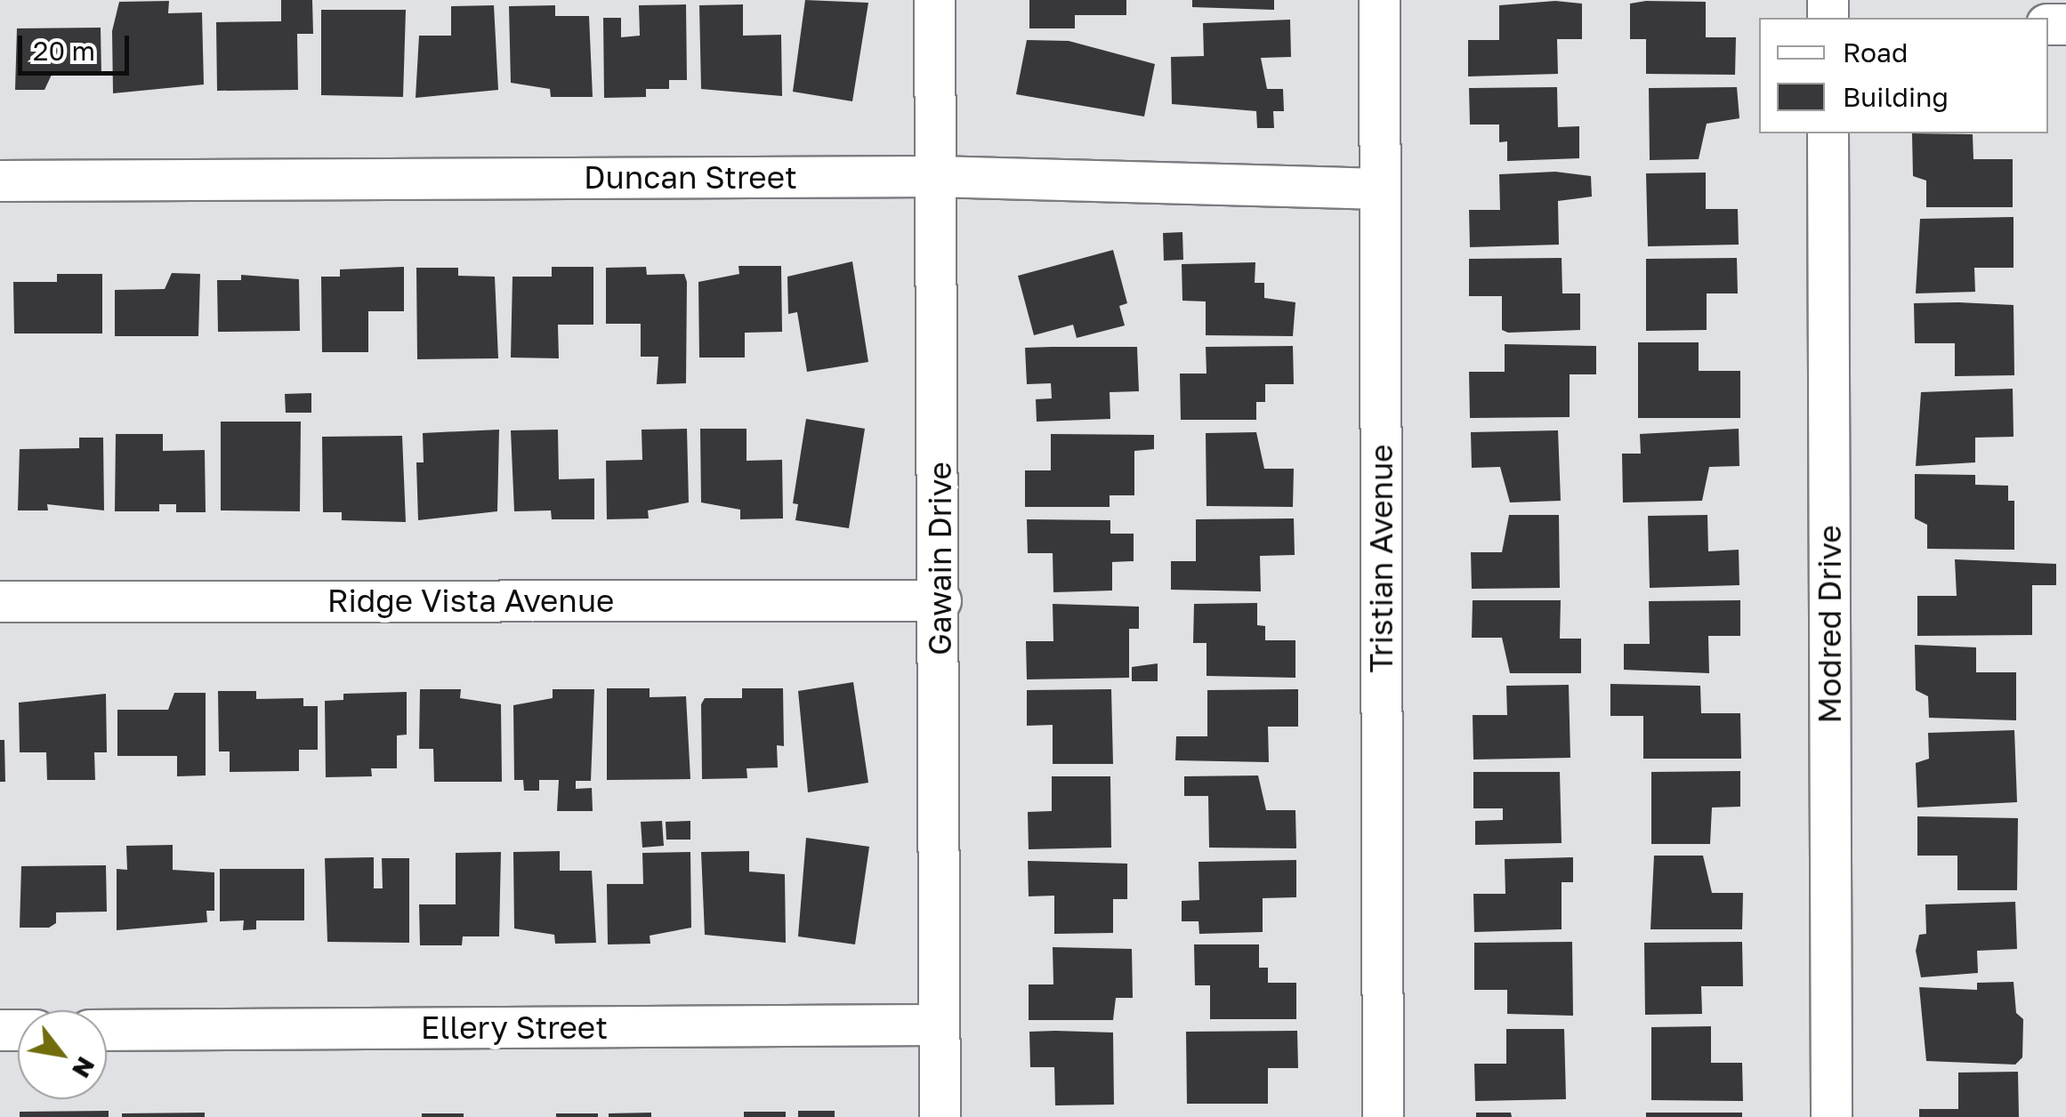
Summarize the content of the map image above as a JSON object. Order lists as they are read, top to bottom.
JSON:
{
  "streets": {
    "street": [
      "Duncan Street",
      "Gawain Drive",
      "Tristian Avenue",
      "Ridge Vista Avenue",
      "Modred Drive",
      "Ellery Street"
    ]
  },
  "crossings": [
    ["Duncan Street", "Gawain Drive"],
    ["Duncan Street", "Tristian Avenue"],
    ["Gawain Drive", "Ridge Vista Avenue"],
    ["Gawain Drive", "Ellery Street"]
  ],
  "legend": ["Road", "Building"],
  "scale_bar": "20 m",
  "north": "bottom right"
}
